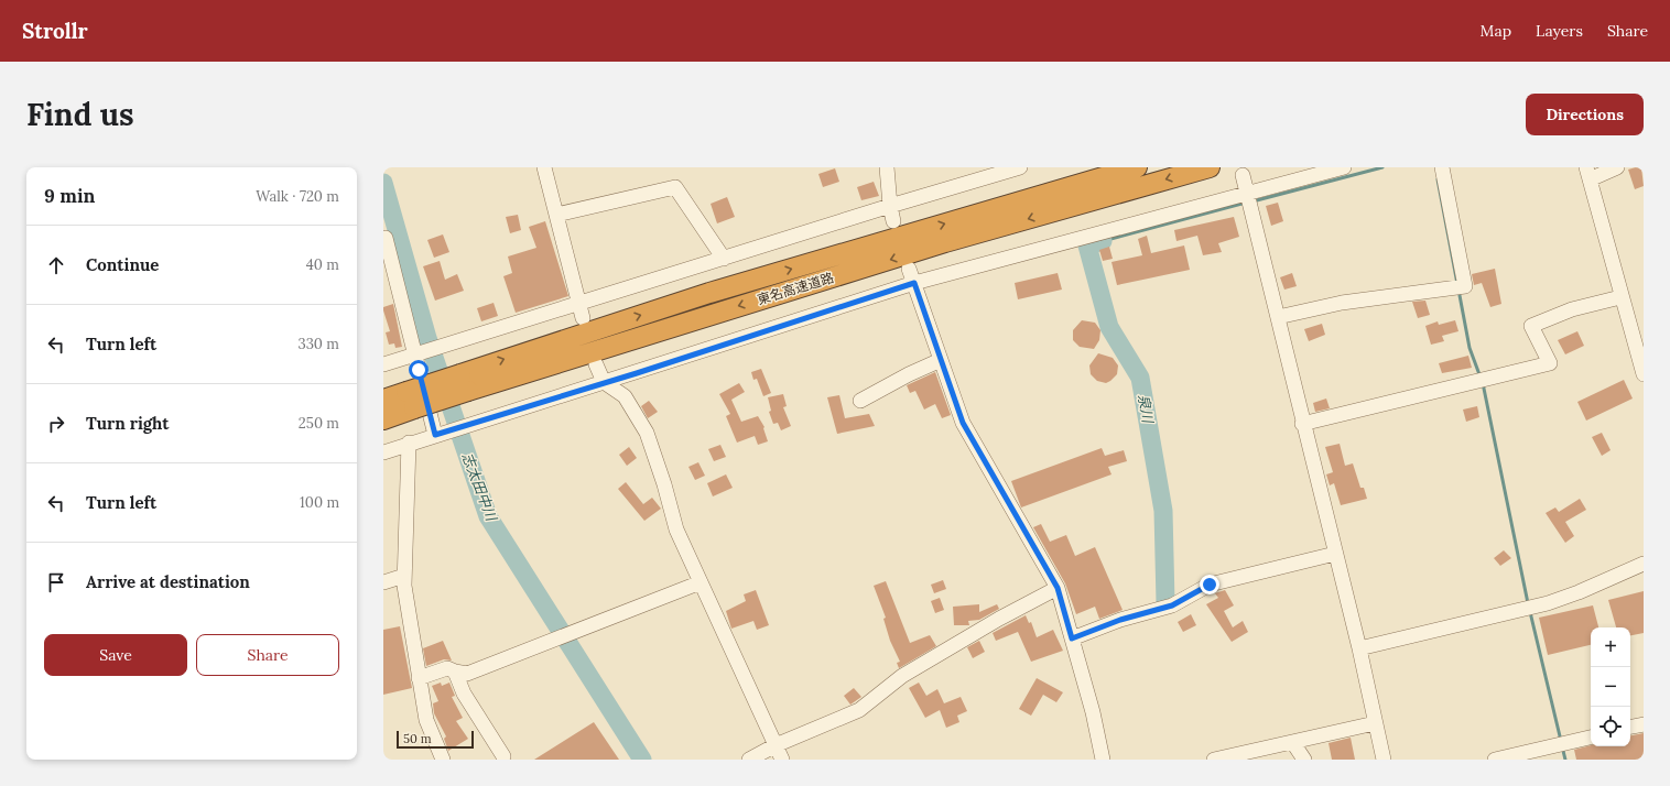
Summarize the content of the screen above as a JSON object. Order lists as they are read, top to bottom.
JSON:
{
  "streets": {
    "highway": ["東名高速道路"]
  },
  "water": ["泉川", "志太田中川"],
  "scale_bar": "50 m",
  "page": {
    "header": "Strollr",
    "nav": ["Map", "Layers", "Share"],
    "buttons": [
      "Directions",
      ["Save", "Share"]
    ],
    "title": "Find us",
    "heading": ["9 min", "Walk · 720 m"],
    "list": [
      ["Continue", "40 m"],
      ["Turn left", "330 m"],
      ["Turn right", "250 m"],
      ["Turn left", "100 m"],
      "Arrive at destination"
    ],
    "map_buttons": ["+", "−"],
    "scale": "50 m"
  }
}
